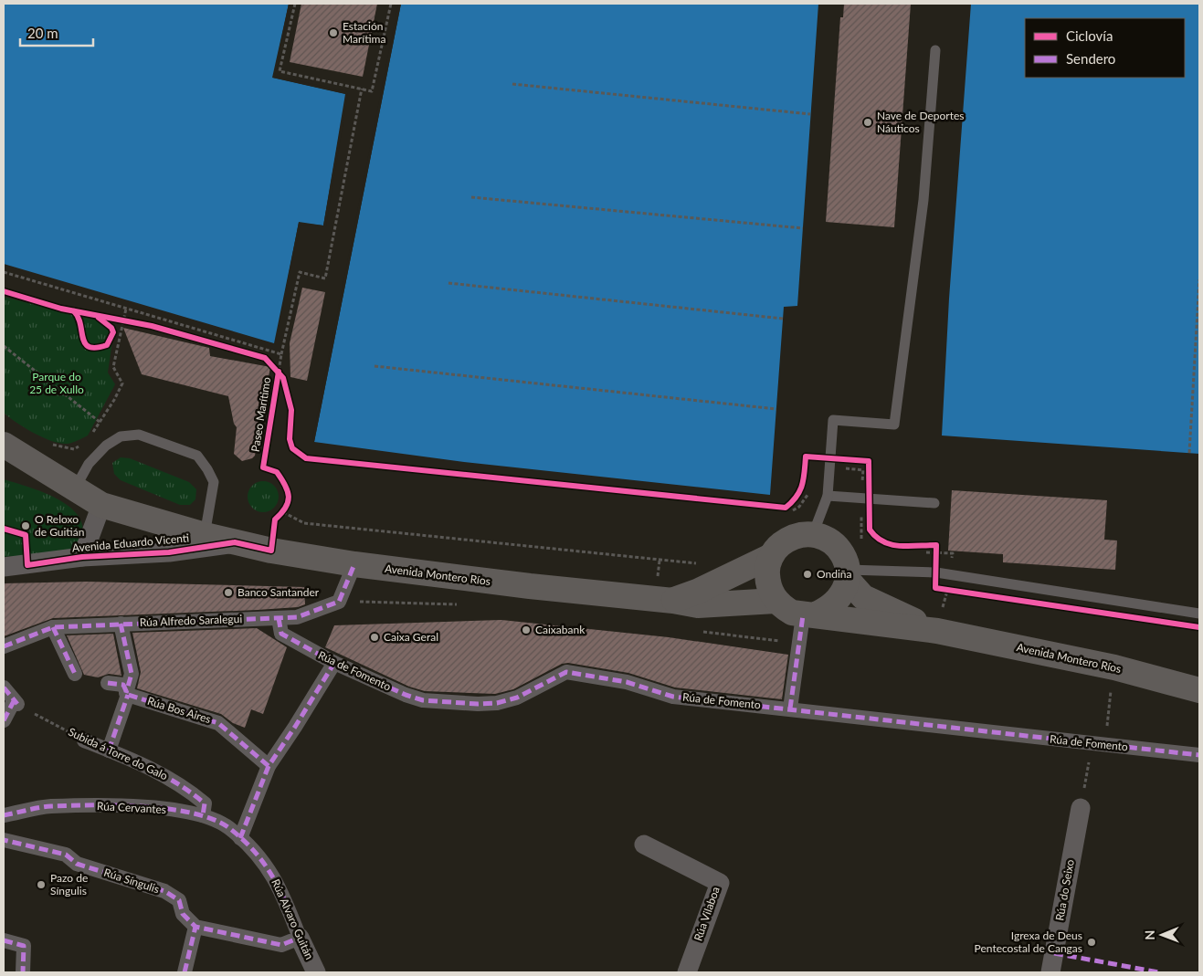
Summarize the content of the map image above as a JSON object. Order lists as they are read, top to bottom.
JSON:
{
  "streets": {
    "main road": ["Avenida Montero Ríos"],
    "street": [
      "Avenida Eduardo Vicenti",
      "Rúa Alfredo Saralegui",
      "Rúa de Fomento",
      "Rúa Bos Aires",
      "Subida á Torre do Galo",
      "Rúa Cervantes",
      "Rúa Síngulis",
      "Rúa do Seixo",
      "Rúa Vilaboa",
      "Rúa Alvaro Guitán"
    ],
    "cycle path": ["Paseo Marítimo"]
  },
  "crossings": [
    ["Paseo Marítimo", "Avenida Montero Ríos"],
    ["Avenida Eduardo Vicenti", "Avenida Montero Ríos"],
    ["Rúa Alfredo Saralegui", "Rúa de Fomento"],
    ["Subida á Torre do Galo", "Rúa Cervantes"],
    ["Rúa Cervantes", "Rúa Alvaro Guitán"]
  ],
  "parks": ["Parque do 25 de Xullo"],
  "places": [
    "Estación Marítima",
    "Nave de Deportes Náuticos",
    "O Reloxo de Guitián",
    "Ondiña",
    "Banco Santander",
    "Caixabank",
    "Caixa Geral",
    "Pazo de Síngulis",
    "Igrexa de Deus Pentecostal de Cangas"
  ],
  "legend": ["Ciclovía", "Sendero"],
  "scale_bar": "20 m",
  "north": "left"
}
